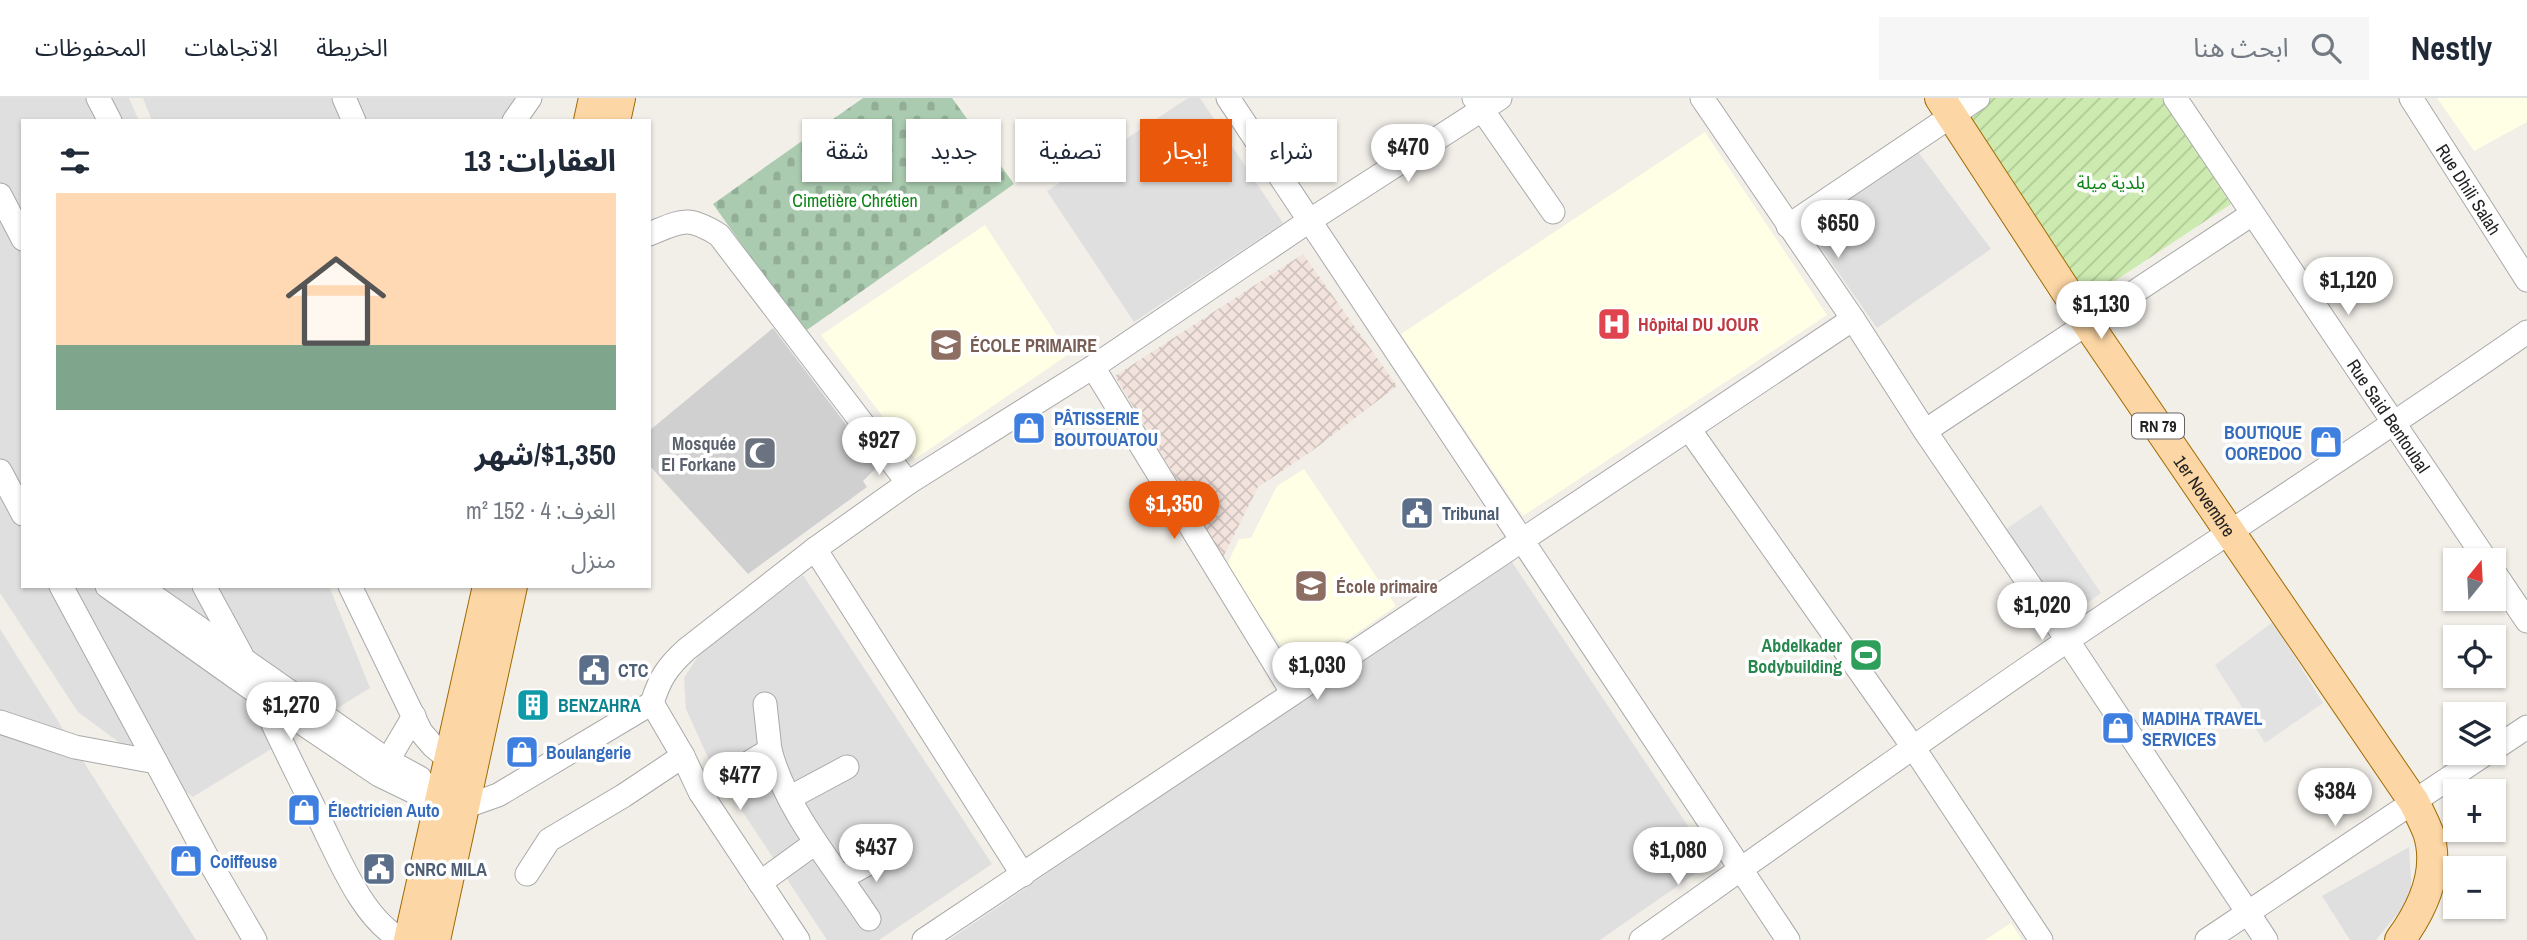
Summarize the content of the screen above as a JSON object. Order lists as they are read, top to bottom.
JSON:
{
  "streets": {
    "main road": ["RN 79", "1er Novembre"],
    "street": ["Rue Dhili Salah", "Rue Said Bentoubal"]
  },
  "crossings": [
    ["RN 79", "1er Novembre"]
  ],
  "parks": ["بلدية ميلة", "Cimetière Chrétien"],
  "places": {
    "hospital": ["Hôpital DU JOUR"],
    "school or university": ["ÉCOLE PRIMAIRE", "École primaire"],
    "shop": [
      "PÂTISSERIE BOUTOUATOU",
      "BOUTIQUE OOREDOO",
      "MADIHA TRAVEL SERVICES",
      "Boulangerie",
      "Électricien Auto",
      "Coiffeuse"
    ],
    "mosque": ["Mosquée El Forkane"],
    "public building": ["Tribunal", "CTC", "CNRC MILA"],
    "sports": ["Abdelkader Bodybuilding"],
    "building": ["BENZAHRA"]
  },
  "north": "top",
  "page": {
    "header": "Nestly",
    "search": "ابحث هنا",
    "nav": ["الخريطة", "الاتجاهات", "المحفوظات"],
    "chip": [
      "شراء",
      "إيجار",
      "تصفية",
      "جديد",
      "شقة"
    ],
    "heading": "العقارات: 13",
    "price": [
      "$470",
      "$650",
      "$1,120",
      "$1,130",
      "$927",
      "$1,350",
      "$1,020",
      "$1,030",
      "$1,270",
      "$477",
      "$384",
      "$437",
      "$1,080"
    ],
    "list": [
      {
        "name": "$1,350/شهر",
        "note": "الغرف: 4 · 152 m² · منزل"
      }
    ],
    "map_buttons": ["+", "−"]
  }
}
